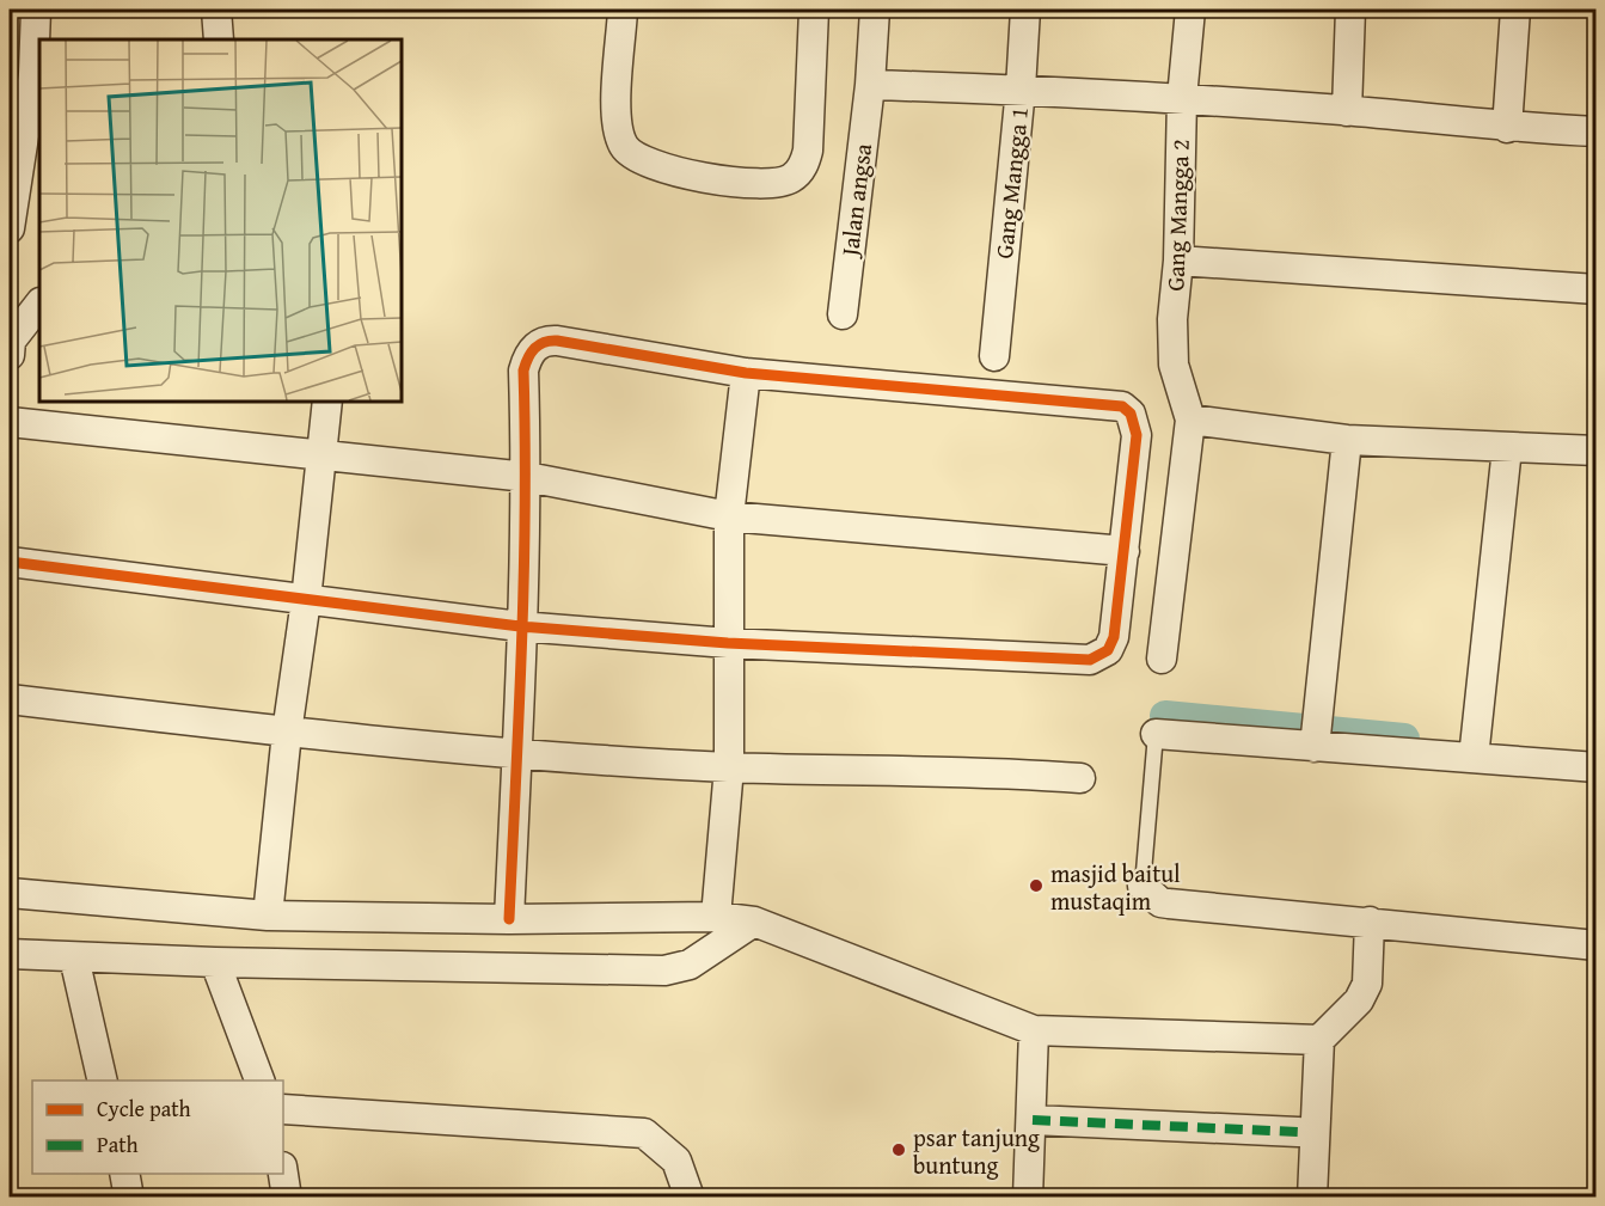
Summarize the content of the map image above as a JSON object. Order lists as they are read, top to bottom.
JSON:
{
  "streets": {
    "street": ["Gang Mangga 1", "Jalan angsa", "Gang Mangga 2"]
  },
  "places": ["masjid baitul mustaqim", "psar tanjung buntung"],
  "legend": ["Cycle path", "Path"]
}
